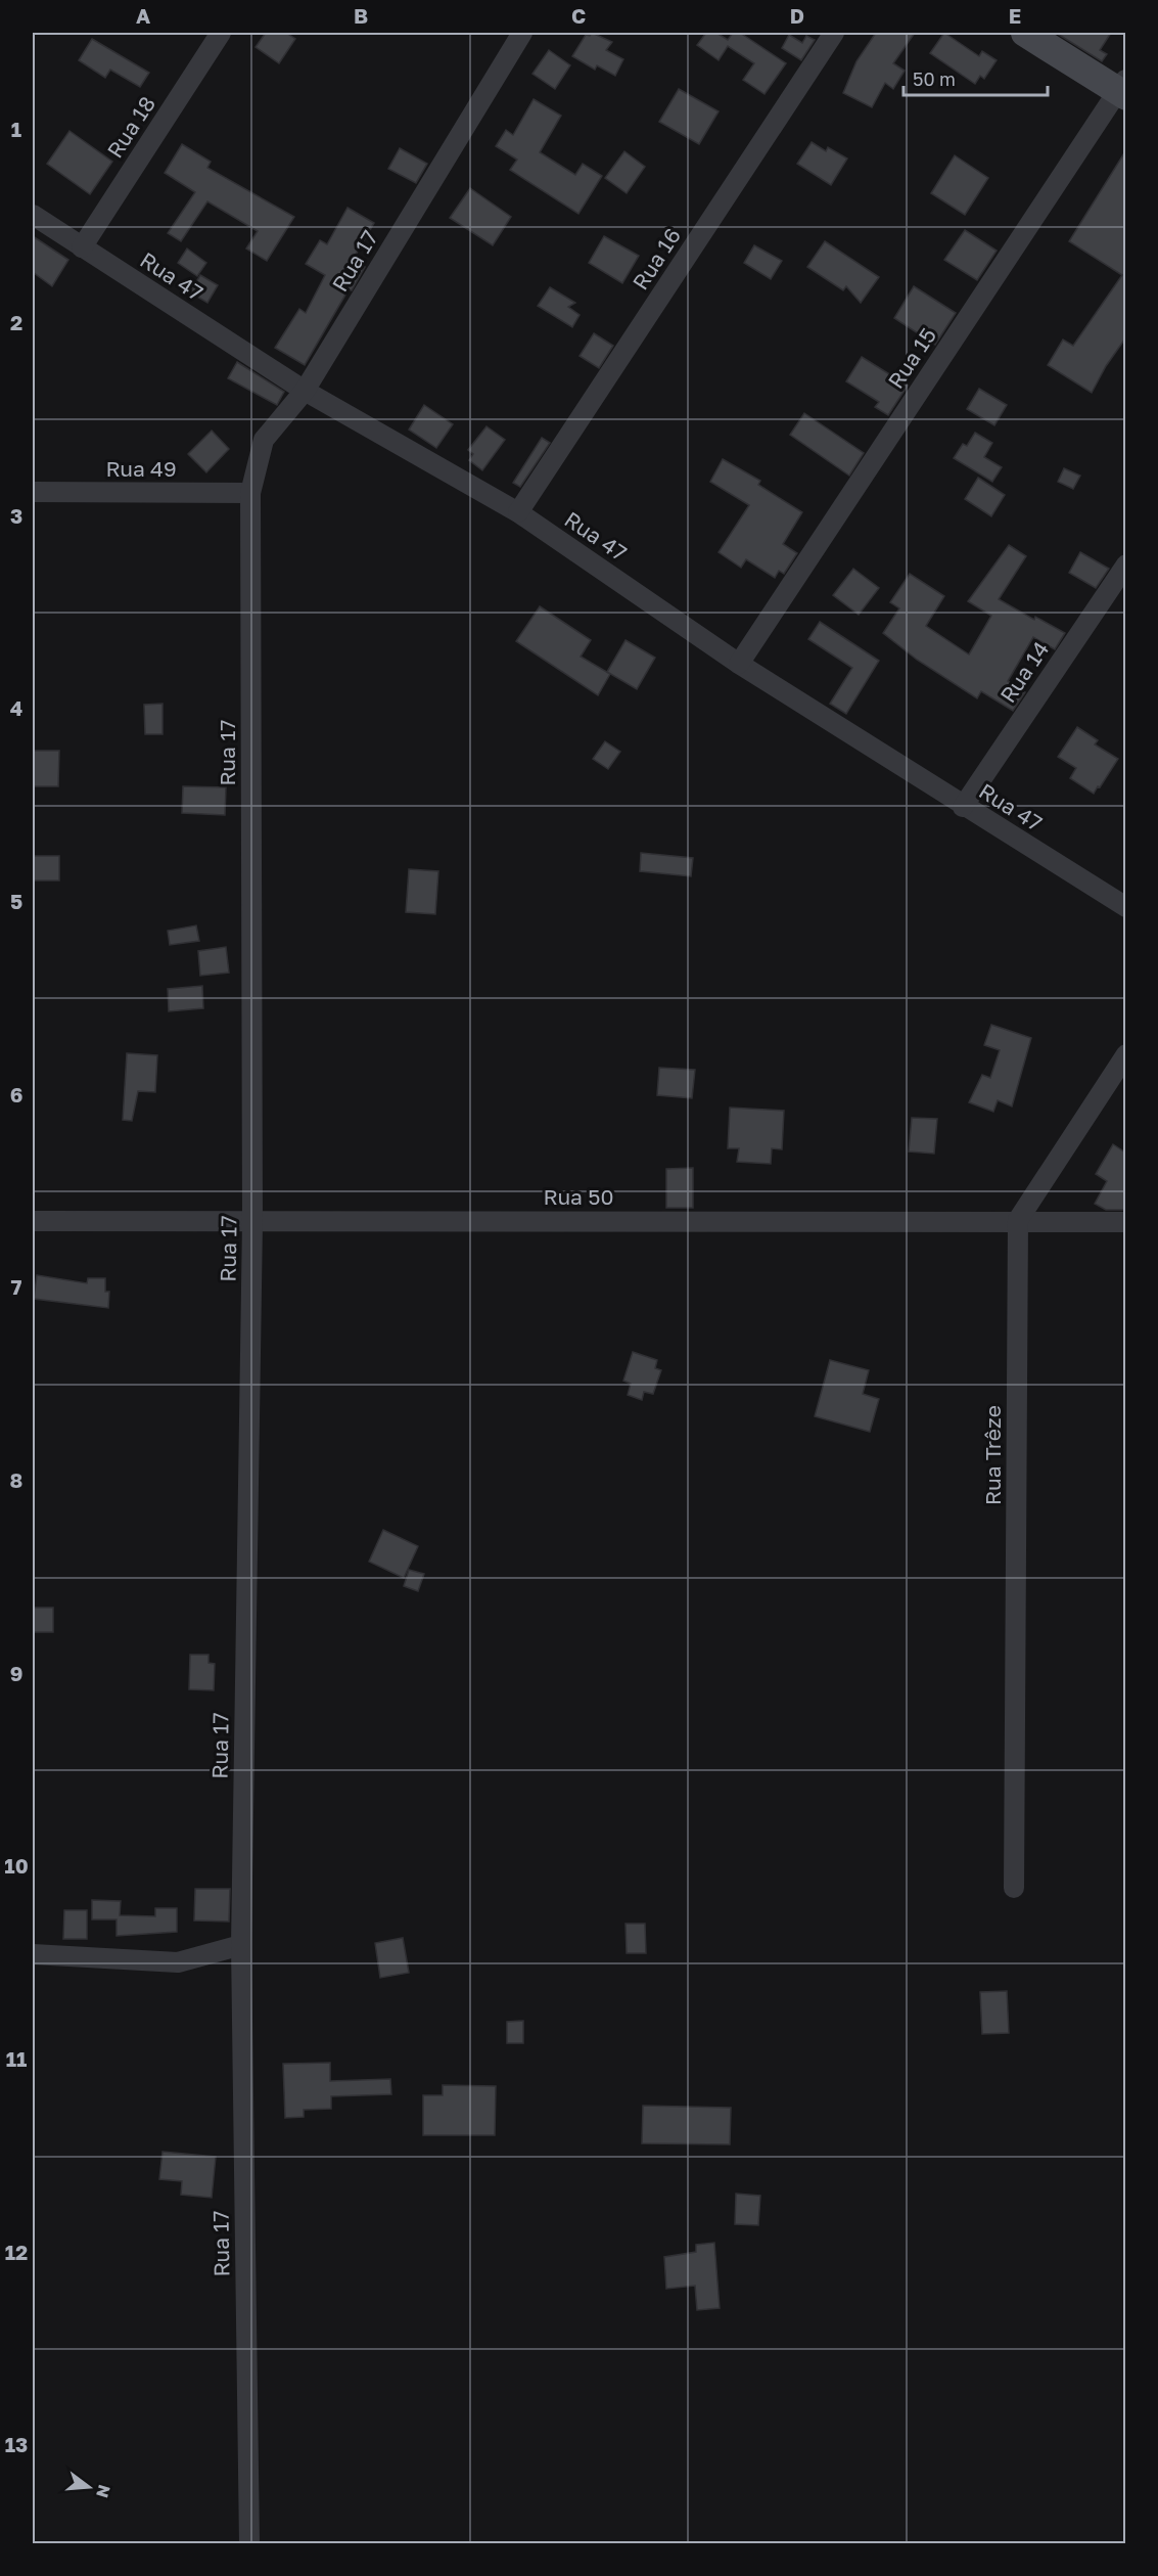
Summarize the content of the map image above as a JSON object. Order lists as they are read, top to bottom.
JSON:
{
  "streets": {
    "street": [
      "Rua 18",
      "Rua 16",
      "Rua 17",
      "Rua 47",
      "Rua 15",
      "Rua 49",
      "Rua 14",
      "Rua 50",
      "Rua Trêze"
    ]
  },
  "crossings": [
    ["Rua 18", "Rua 47"],
    ["Rua 16", "Rua 47"],
    ["Rua 17", "Rua 47"],
    ["Rua 17", "Rua 49"],
    ["Rua 17", "Rua 50"],
    ["Rua 47", "Rua 15"],
    ["Rua 47", "Rua 14"],
    ["Rua 50", "Rua Trêze"]
  ],
  "scale_bar": "50 m",
  "north": "right",
  "grid": {
    "columns": [
      "A",
      "B",
      "C",
      "D",
      "E"
    ],
    "rows": [
      "1",
      "2",
      "3",
      "4",
      "5",
      "6",
      "7",
      "8",
      "9",
      "10",
      "11",
      "12",
      "13"
    ]
  }
}
